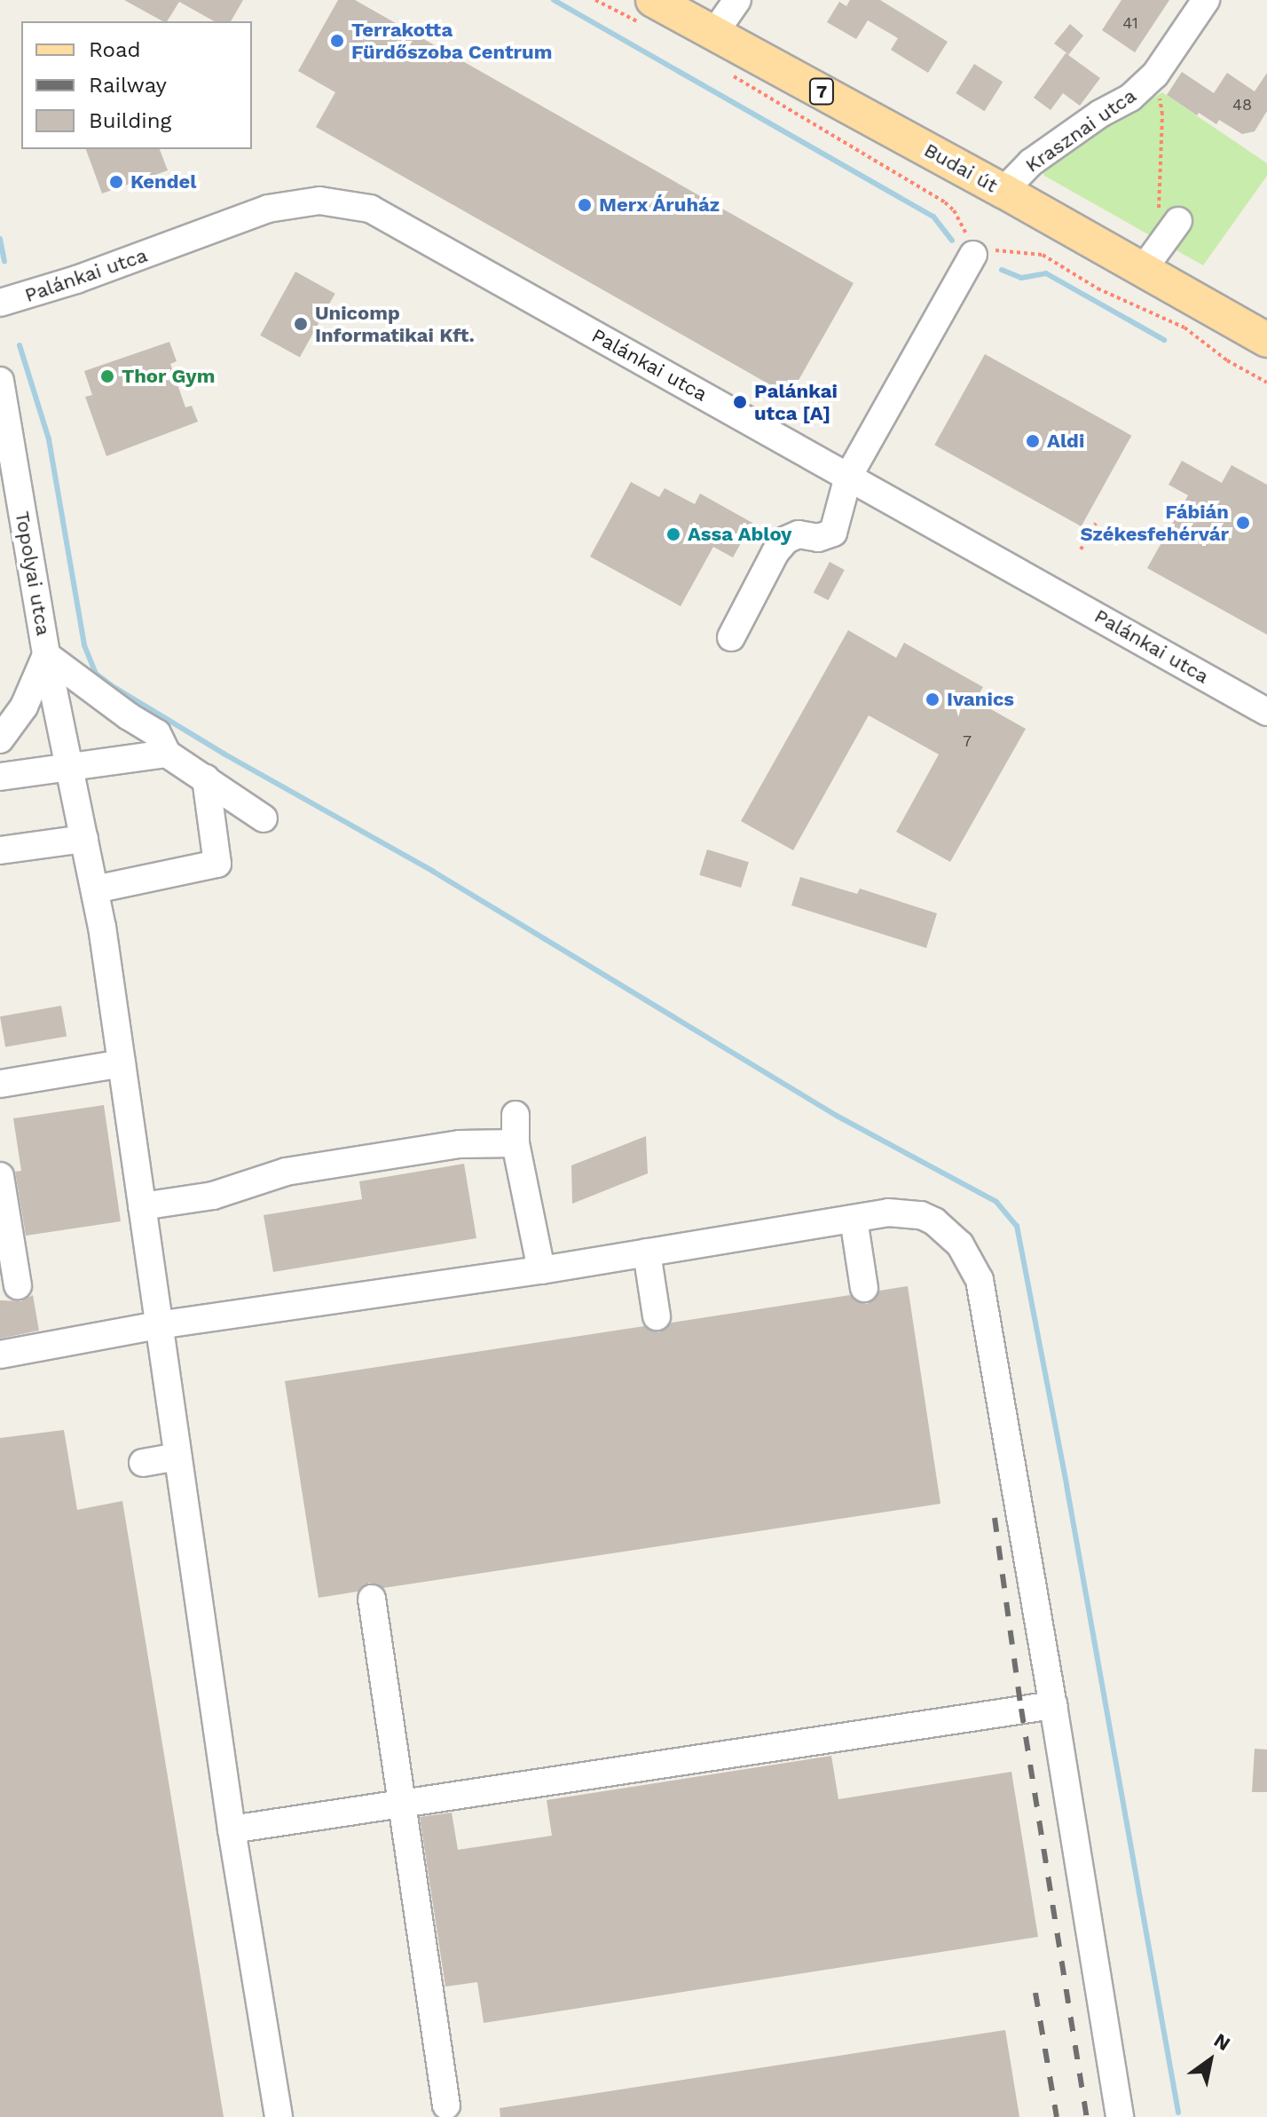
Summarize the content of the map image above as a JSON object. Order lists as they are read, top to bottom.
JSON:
{
  "streets": {
    "main road": ["7", "Budai út"],
    "street": ["Krasznai utca", "Palánkai utca", "Topolyai utca"]
  },
  "crossings": [
    ["Krasznai utca", "Budai út"]
  ],
  "places": [
    "Terrakotta Fürdőszoba Centrum",
    "Kendel",
    "Merx Áruház",
    "Unicomp Informatikai Kft.",
    "Thor Gym",
    "Palánkai utca [A]",
    "Aldi",
    "Fábián Székesfehérvár",
    "Assa Abloy",
    "Ivanics"
  ],
  "house_numbers": ["41", "48", "7"],
  "legend": ["Road", "Railway", "Building"],
  "north": "top right"
}
